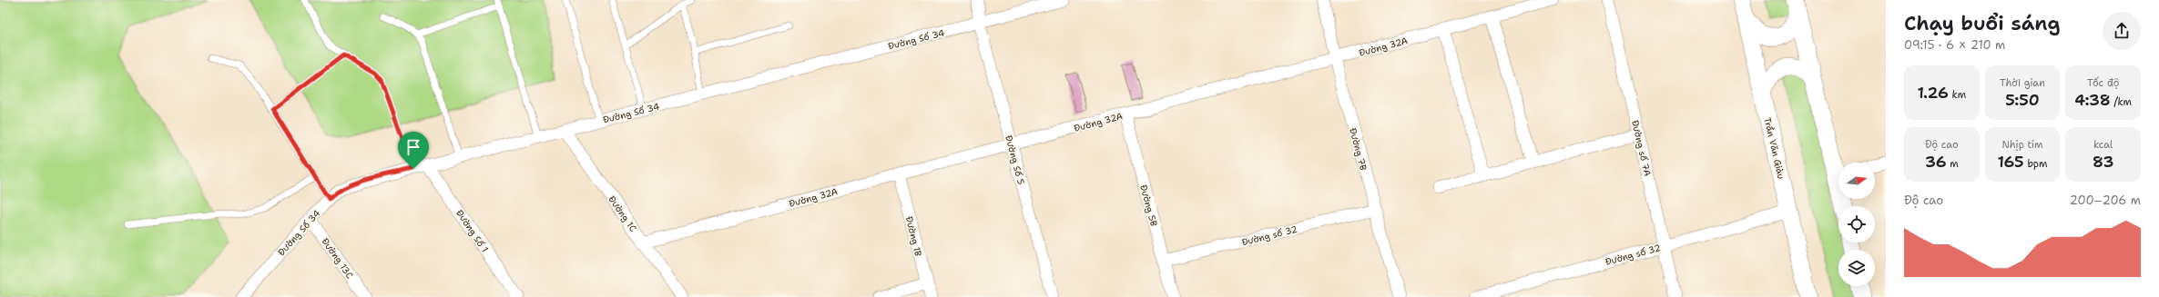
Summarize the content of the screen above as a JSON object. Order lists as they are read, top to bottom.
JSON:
{
  "streets": {
    "main road": ["Trần Văn Giàu"],
    "street": [
      "Đường Số 34",
      "Đường 32A",
      "Đường số 7A",
      "Đường 7B",
      "Đường Số 5",
      "Đường 5B",
      "Đường 1C",
      "Đường Số 1",
      "Đường số 32",
      "Đường 1B",
      "Đường 13C"
    ]
  },
  "crossings": [
    ["Đường Số 34", "Đường Số 5"],
    ["Đường Số 34", "Đường 1C"],
    ["Đường Số 34", "Đường Số 1"],
    ["Đường Số 34", "Đường 13C"],
    ["Đường 32A", "Đường 7B"],
    ["Đường 32A", "Đường Số 5"],
    ["Đường 32A", "Đường 5B"],
    ["Đường 32A", "Đường 1C"],
    ["Đường 32A", "Đường 1B"],
    ["Đường số 7A", "Đường số 32"],
    ["Trần Văn Giàu", "Đường số 32"],
    ["Đường 7B", "Đường số 32"],
    ["Đường 5B", "Đường số 32"]
  ],
  "north": "right",
  "page": {
    "heading": ["Chạy buổi sáng", "09:15 · 6 × 210 m"],
    "stats": [
      ["1.26 km"],
      ["Thời gian", "5:50"],
      ["Tốc độ", "4:38 /km"],
      ["Độ cao", "36 m"],
      ["Nhịp tim", "165 bpm"],
      ["kcal", "83"]
    ],
    "chart": ["Độ cao", "200–206 m"]
  }
}
